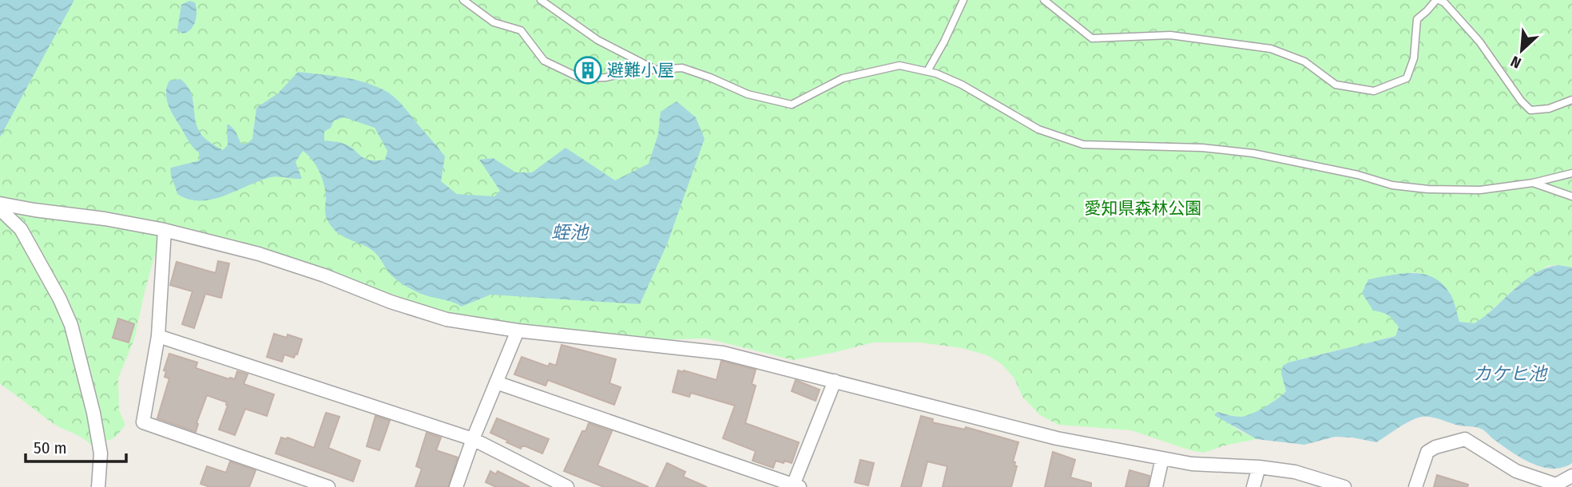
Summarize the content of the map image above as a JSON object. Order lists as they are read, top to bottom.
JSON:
{
  "water": ["蛭池", "カケヒ池"],
  "parks": ["愛知県森林公園"],
  "places": {
    "building": ["避難小屋"]
  },
  "scale_bar": "50 m",
  "north": "bottom left"
}
